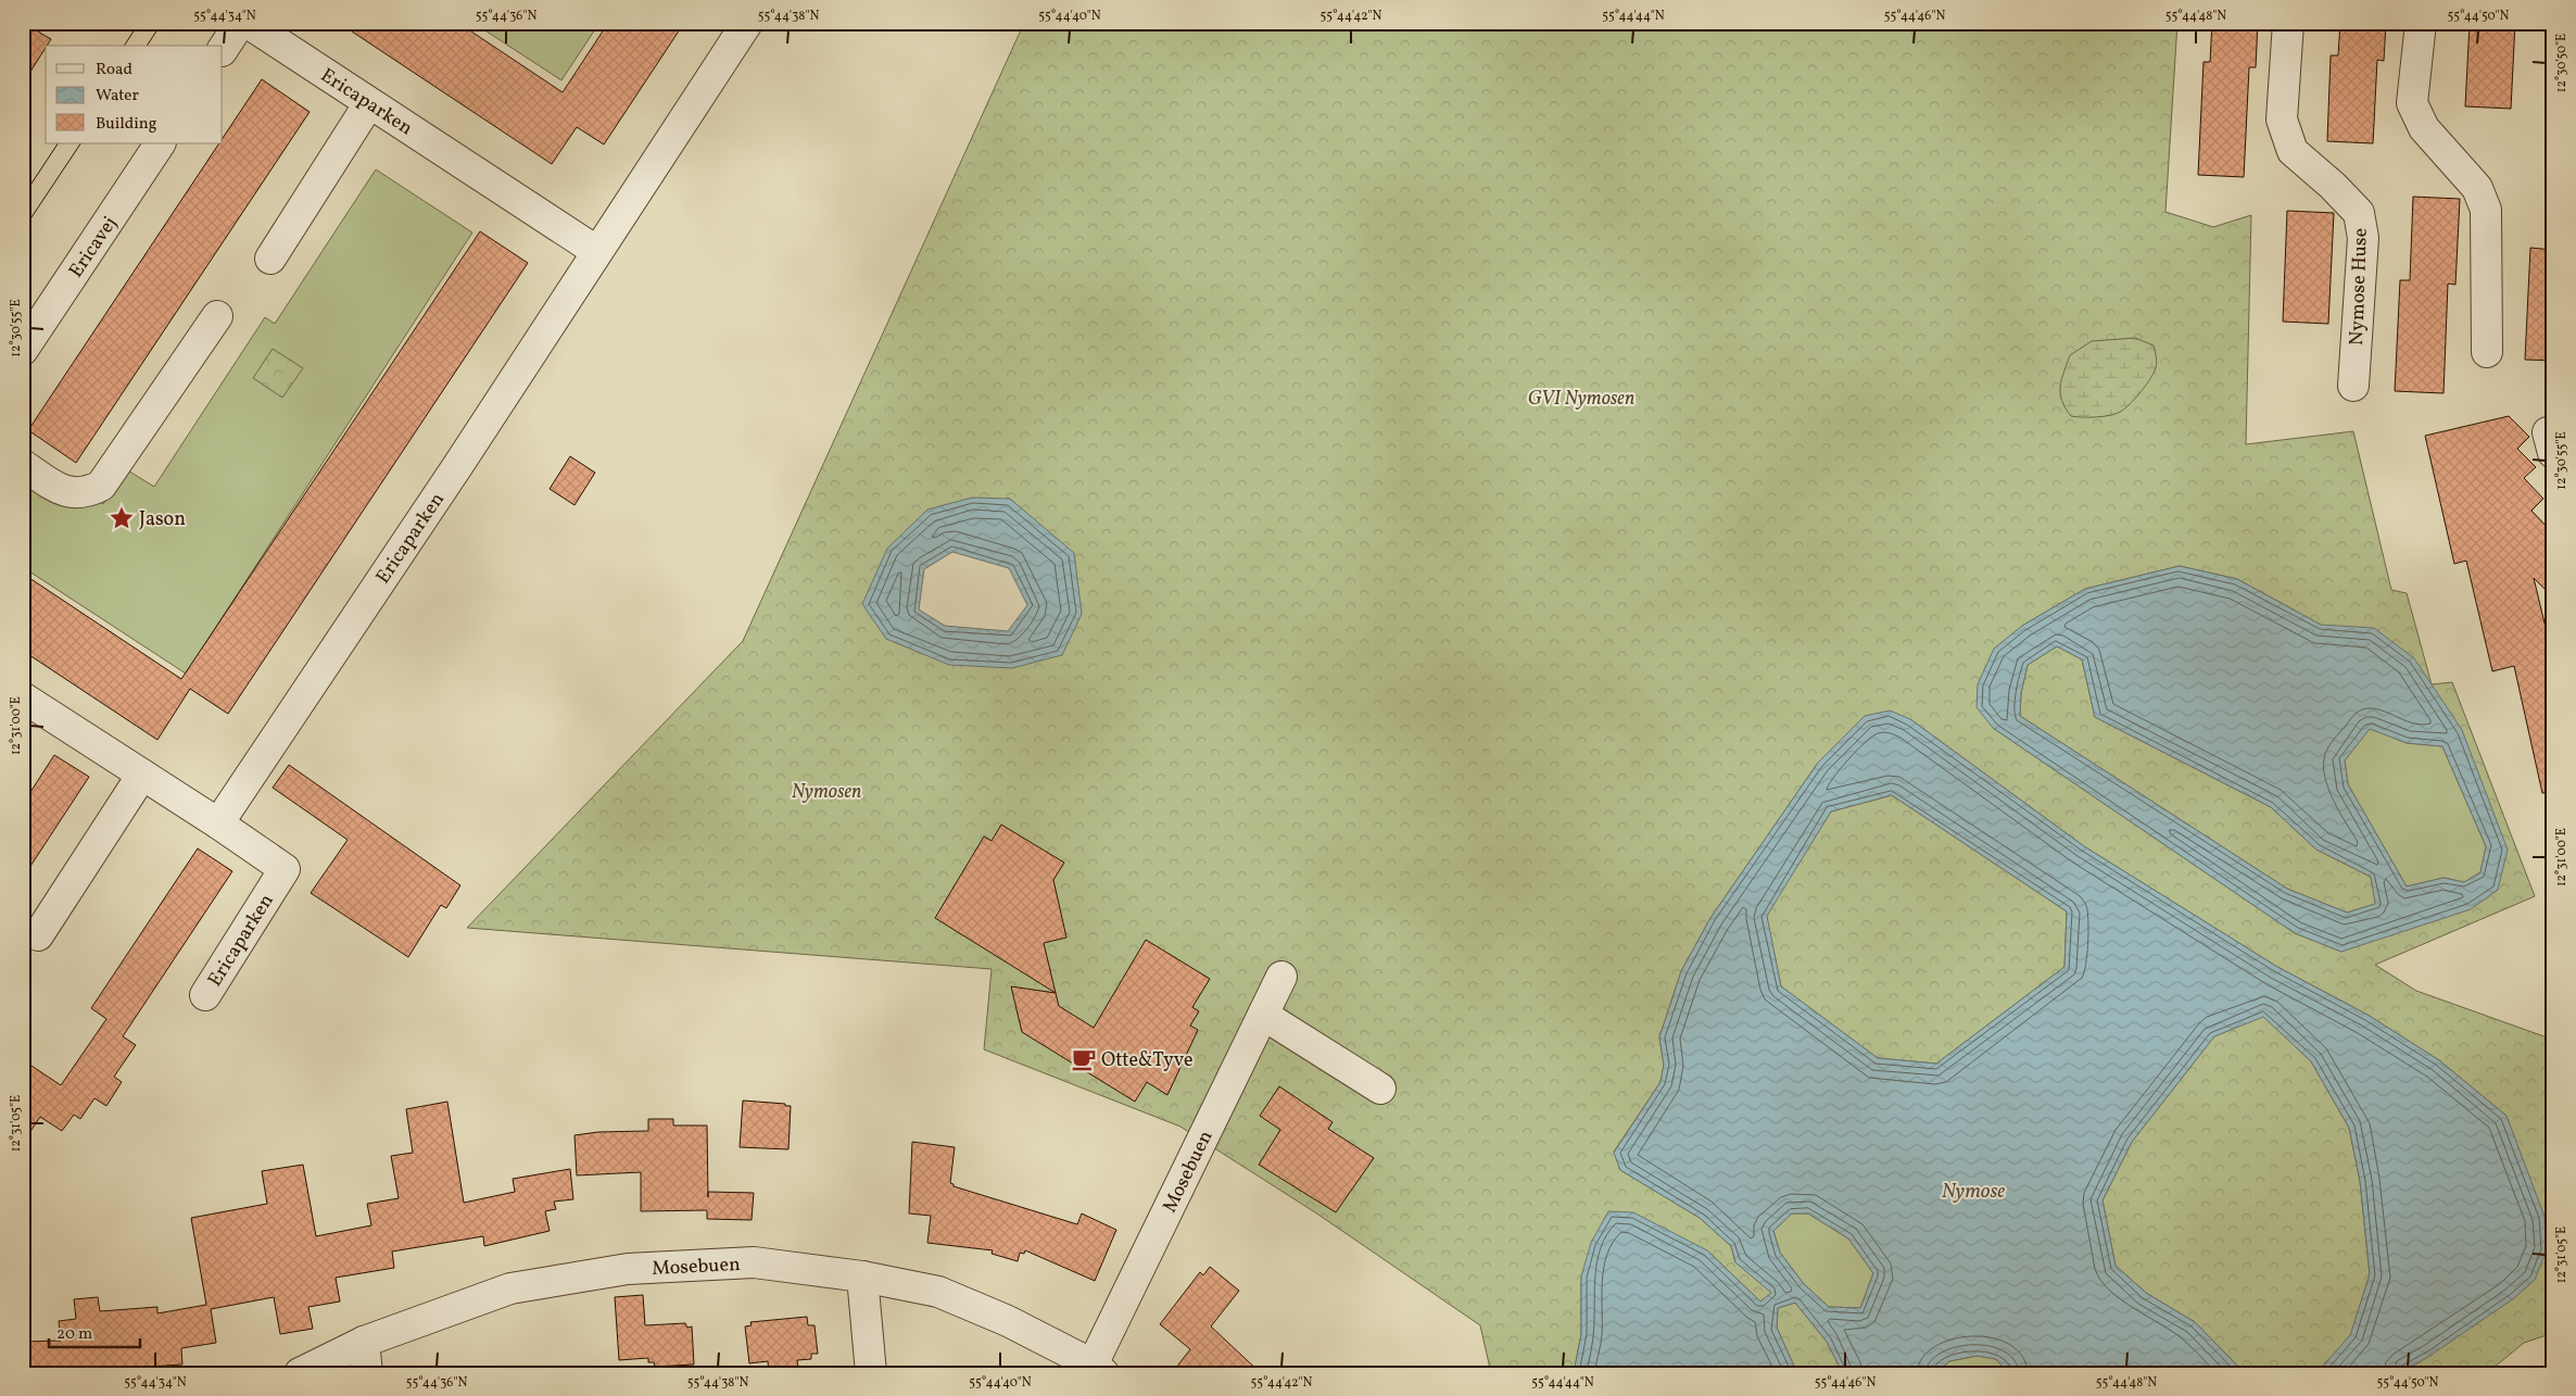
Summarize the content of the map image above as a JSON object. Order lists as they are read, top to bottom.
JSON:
{
  "streets": {
    "street": [
      "Ericaparken",
      "Ericavej",
      "Nymose Huse",
      "Mosebuen"
    ]
  },
  "water": ["Nymose"],
  "parks": ["GVI Nymosen", "Nymosen"],
  "places": {
    "place": ["Jason"],
    "cafe": ["Otte&Tyve"]
  },
  "legend": ["Road", "Water", "Building"],
  "scale_bar": "20 m",
  "coordinates": [
    "55°44'34\"N",
    "55°44'36\"N",
    "55°44'38\"N",
    "55°44'40\"N",
    "55°44'42\"N",
    "55°44'44\"N",
    "55°44'46\"N",
    "55°44'48\"N",
    "55°44'50\"N",
    "12°30'50\"E",
    "12°30'55\"E",
    "12°31'00\"E",
    "12°31'05\"E"
  ]
}
